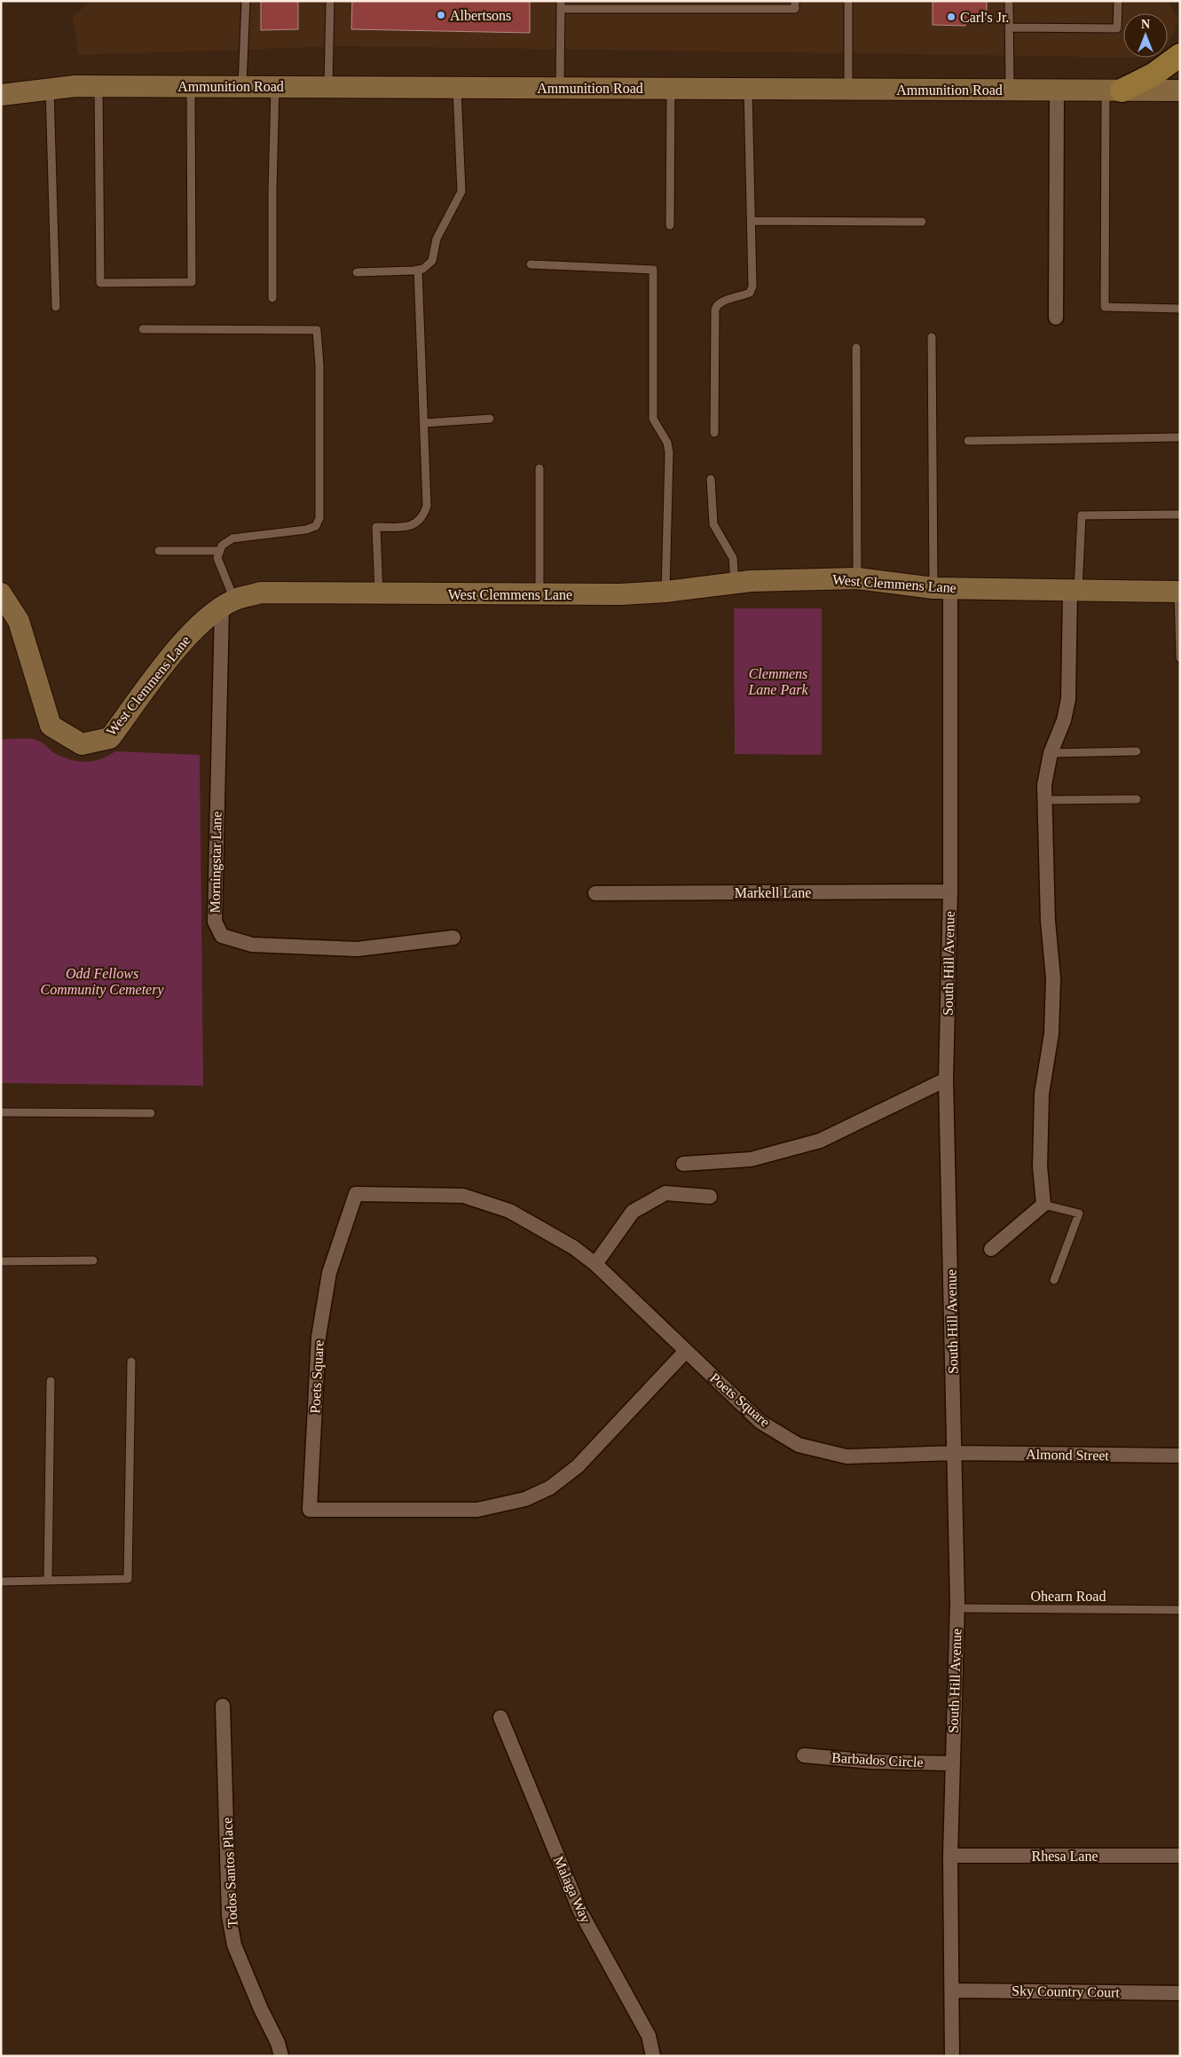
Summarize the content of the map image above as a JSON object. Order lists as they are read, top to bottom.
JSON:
{
  "streets": {
    "street": [
      "Ammunition Road",
      "West Clemmens Lane",
      "Morningstar Lane",
      "Markell Lane",
      "South Hill Avenue",
      "Poets Square",
      "Almond Street",
      "Barbados Circle",
      "Rhesa Lane",
      "Todos Santos Place",
      "Malaga Way",
      "Sky Country Court"
    ],
    "lane": ["Ohearn Road"]
  },
  "crossings": [
    ["West Clemmens Lane", "Morningstar Lane"],
    ["West Clemmens Lane", "South Hill Avenue"],
    ["Markell Lane", "South Hill Avenue"],
    ["South Hill Avenue", "Poets Square"],
    ["South Hill Avenue", "Almond Street"],
    ["South Hill Avenue", "Ohearn Road"],
    ["South Hill Avenue", "Barbados Circle"],
    ["South Hill Avenue", "Rhesa Lane"],
    ["South Hill Avenue", "Sky Country Court"],
    ["Poets Square", "Almond Street"]
  ],
  "parks": ["Clemmens Lane Park", "Odd Fellows Community Cemetery"],
  "places": ["Albertsons", "Carl's Jr."],
  "north": "top"
}
